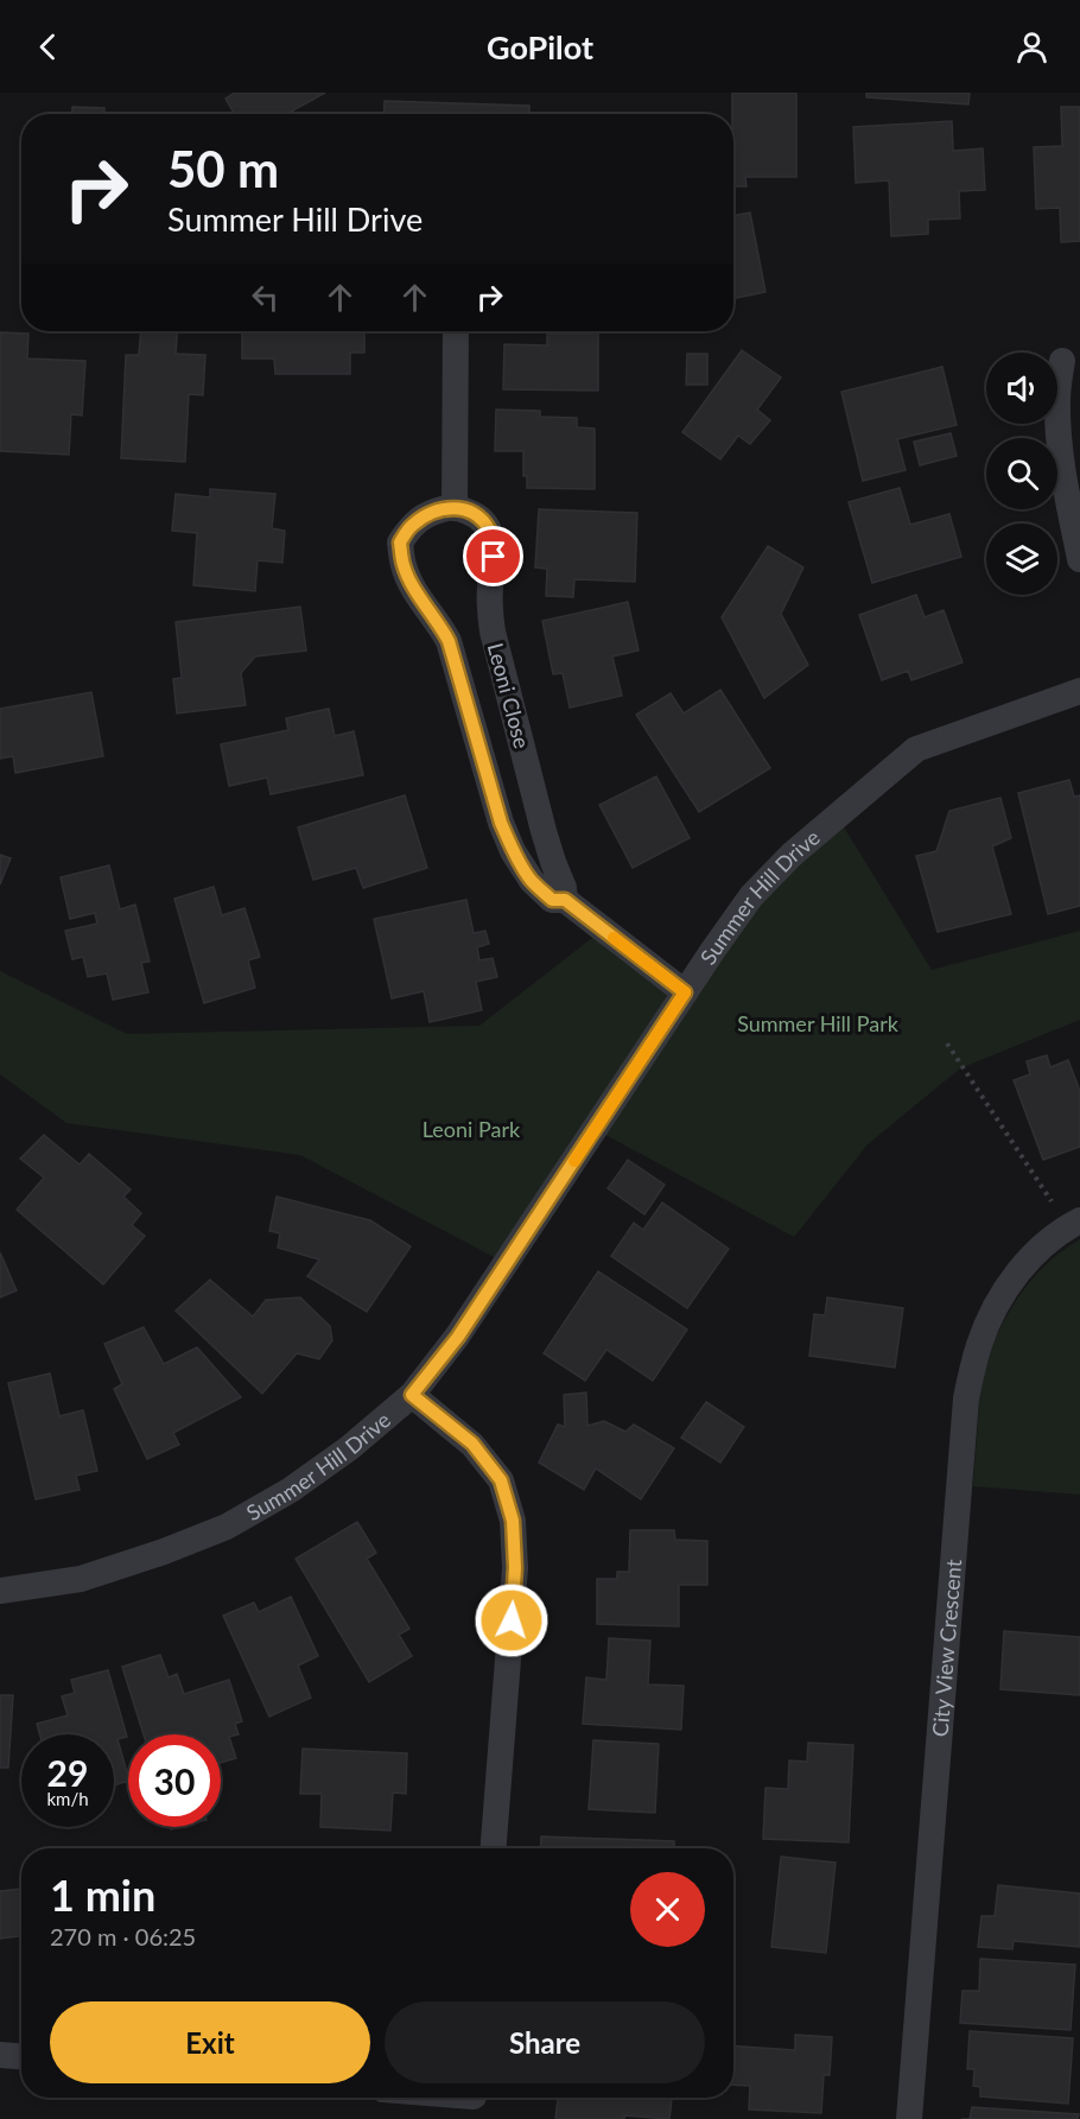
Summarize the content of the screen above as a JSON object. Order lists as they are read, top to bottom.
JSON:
{
  "streets": {
    "street": ["Leoni Close", "Summer Hill Drive", "City View Crescent"]
  },
  "crossings": [
    ["Leoni Close", "Summer Hill Drive"]
  ],
  "parks": ["Summer Hill Park", "Leoni Park"],
  "page": {
    "header": "GoPilot",
    "turn": ["50 m", "Summer Hill Drive"],
    "speed": "29 km/h",
    "limit": "30",
    "heading": ["1 min", "270 m · 06:25"],
    "buttons": ["Exit", "Share"]
  }
}
